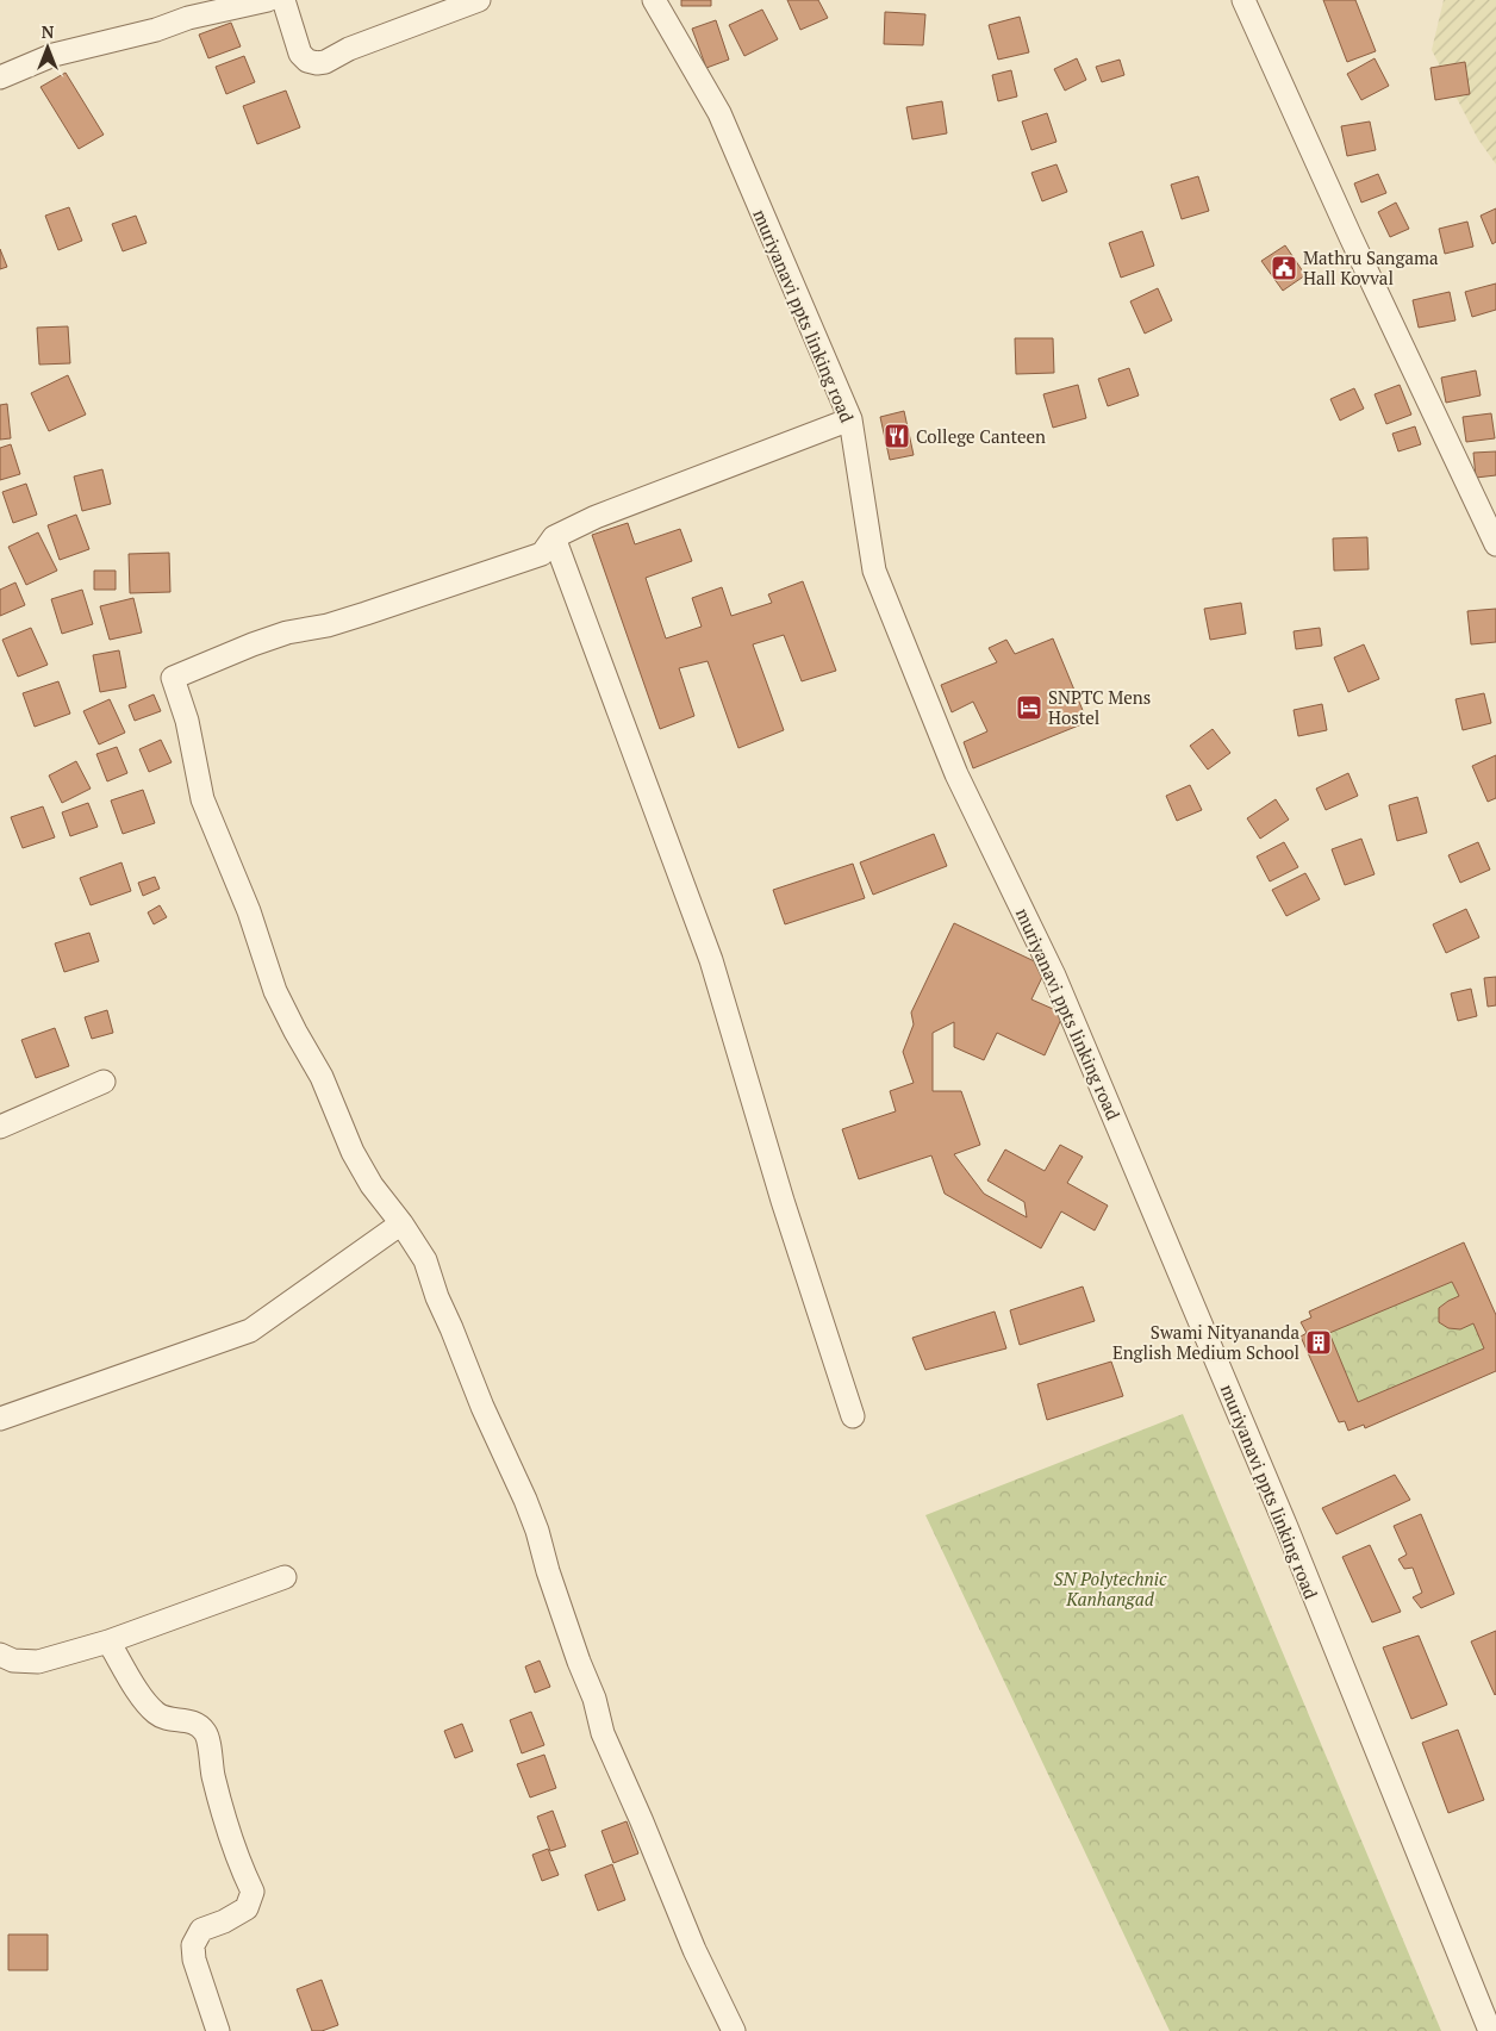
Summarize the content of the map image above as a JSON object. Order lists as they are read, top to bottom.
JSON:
{
  "streets": {
    "street": ["muriyanavi ppts linking road"]
  },
  "parks": ["SN Polytechnic Kanhangad"],
  "places": {
    "public building": ["Mathru Sangama Hall Kovval"],
    "restaurant": ["College Canteen"],
    "hotel": ["SNPTC Mens Hostel"],
    "building": ["Swami Nityananda English Medium School"]
  },
  "north": "top"
}
